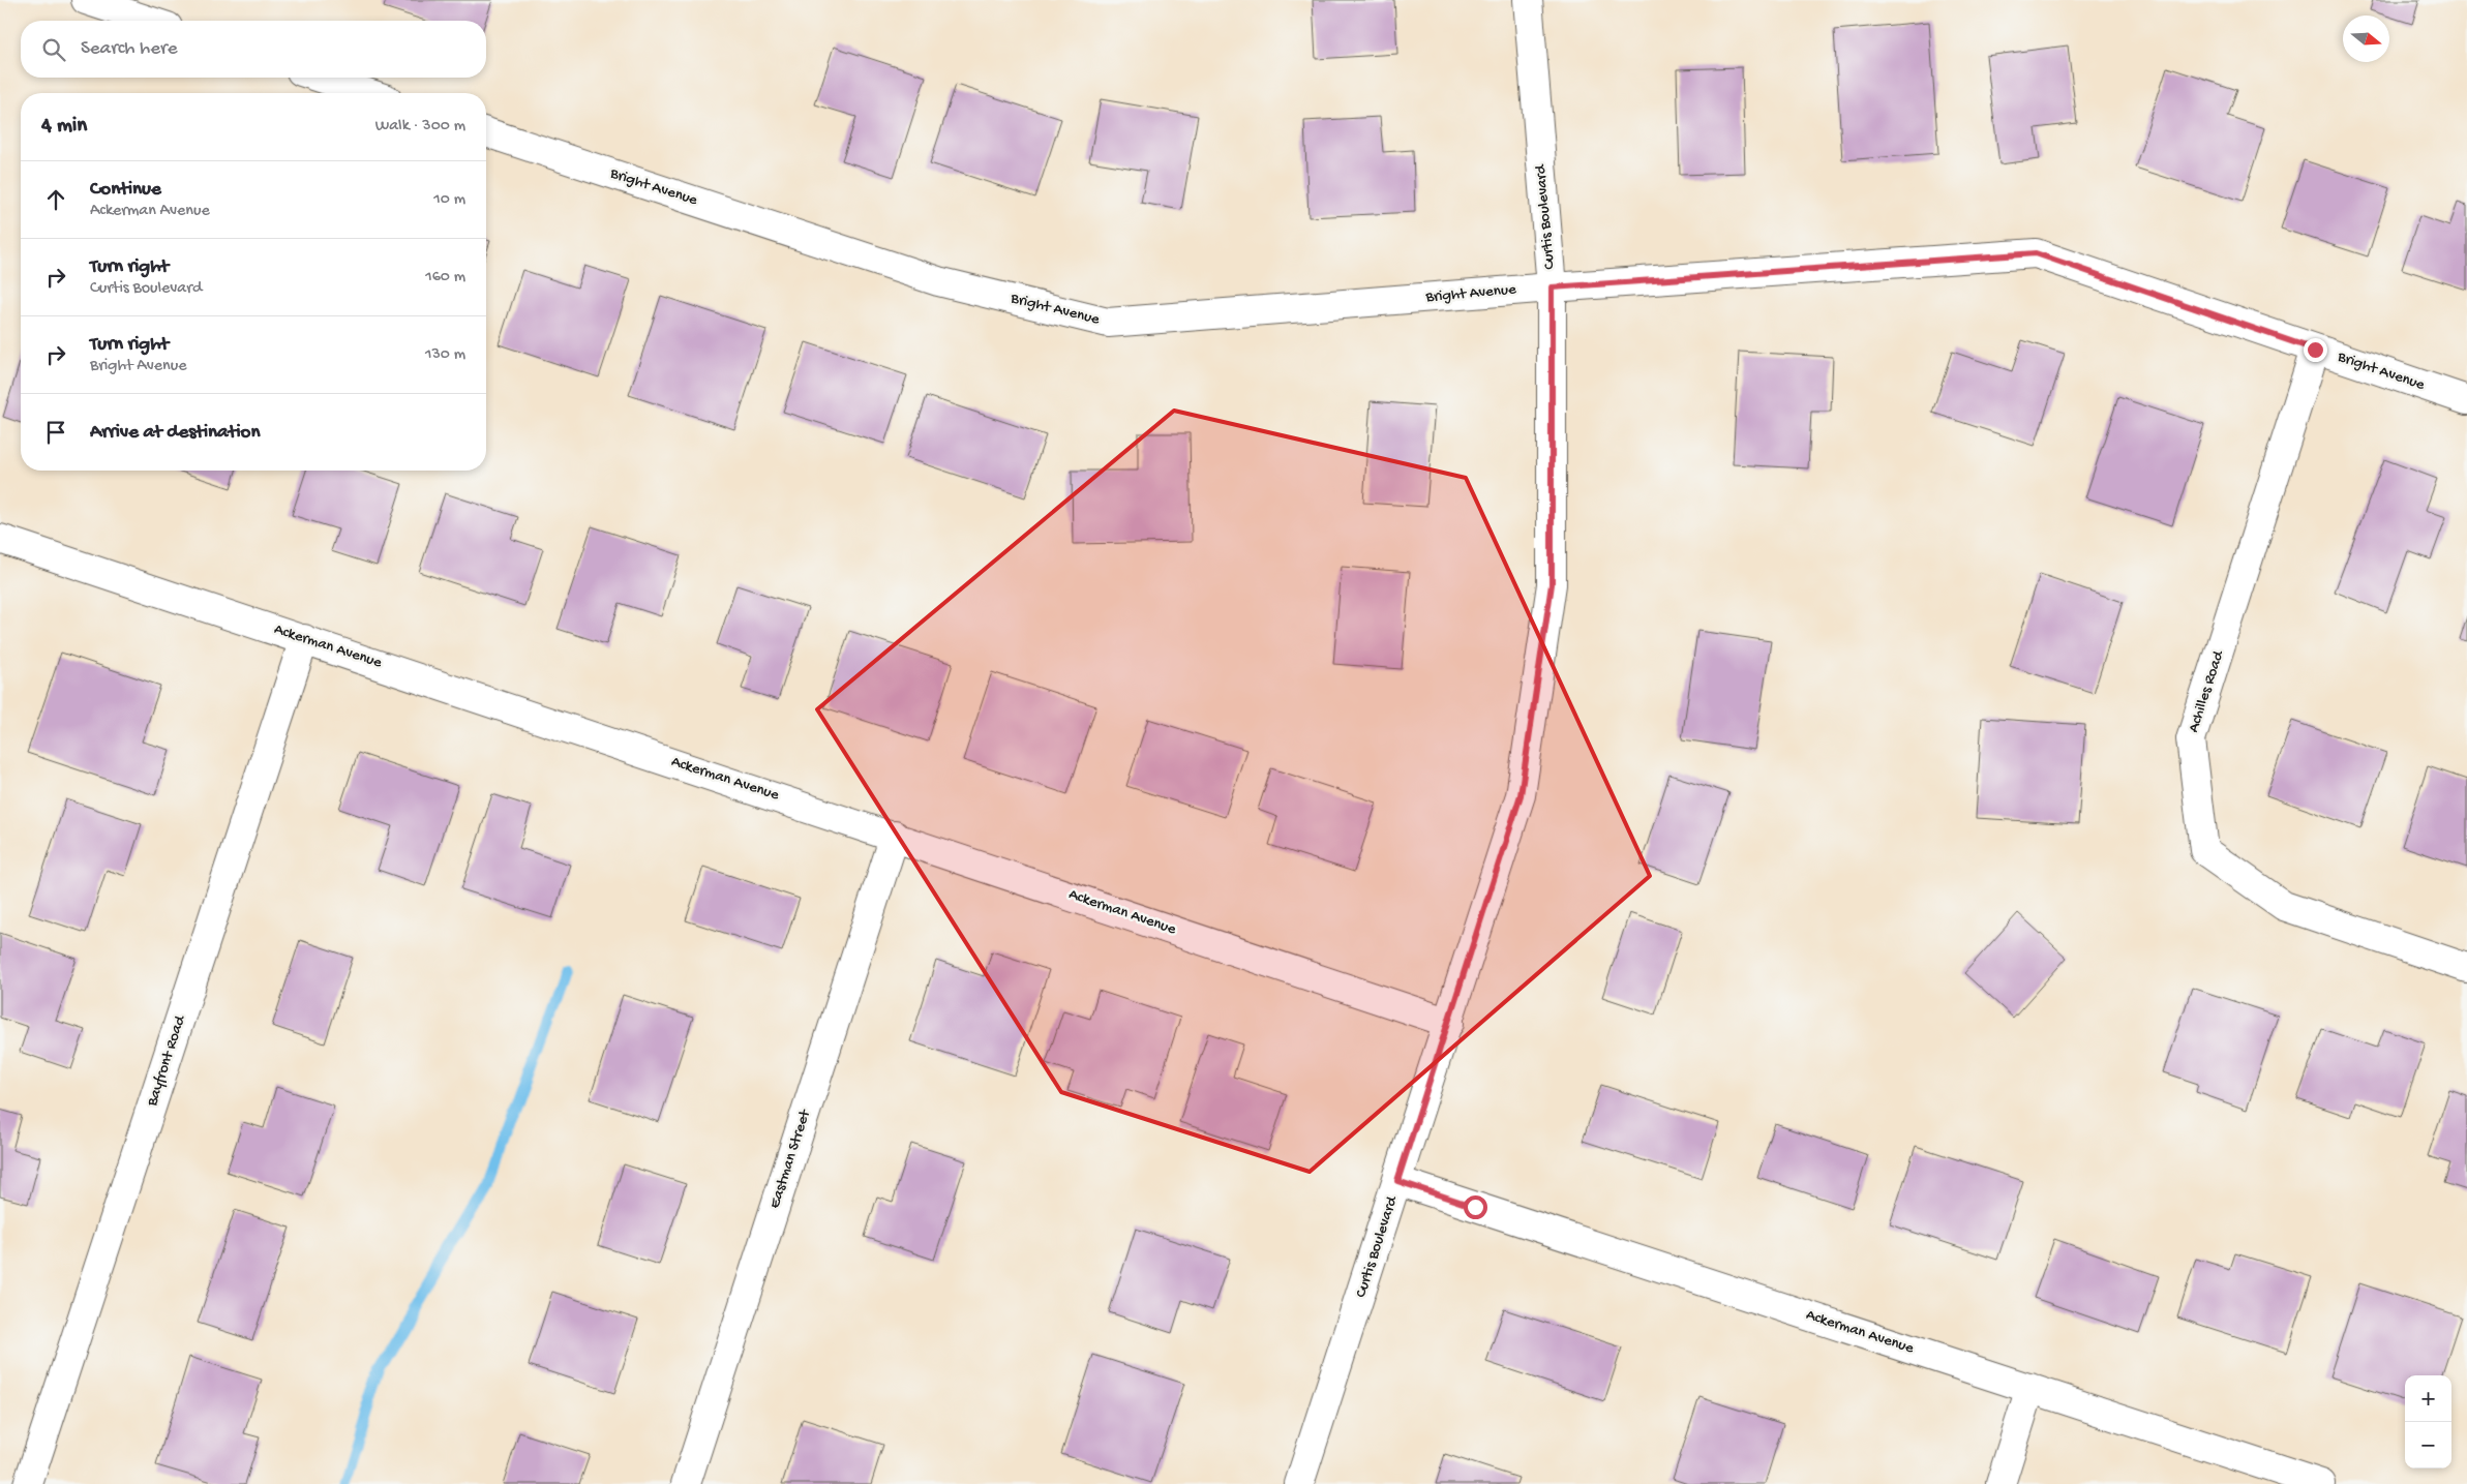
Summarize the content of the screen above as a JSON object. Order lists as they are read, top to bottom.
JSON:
{
  "streets": {
    "street": [
      "Bright Avenue",
      "Curtis Boulevard",
      "Ackerman Avenue",
      "Achilles Road",
      "Bayfront Road",
      "Eastman Street"
    ]
  },
  "crossings": [
    ["Bright Avenue", "Curtis Boulevard"],
    ["Bright Avenue", "Achilles Road"],
    ["Curtis Boulevard", "Ackerman Avenue"],
    ["Ackerman Avenue", "Bayfront Road"],
    ["Ackerman Avenue", "Eastman Street"]
  ],
  "north": "right",
  "page": {
    "search": "Search here",
    "heading": ["4 min", "Walk · 300 m"],
    "list": [
      ["Continue", "Ackerman Avenue", "10 m"],
      ["Turn right", "Curtis Boulevard", "160 m"],
      ["Turn right", "Bright Avenue", "130 m"],
      "Arrive at destination"
    ],
    "map_buttons": ["+", "−"]
  }
}
